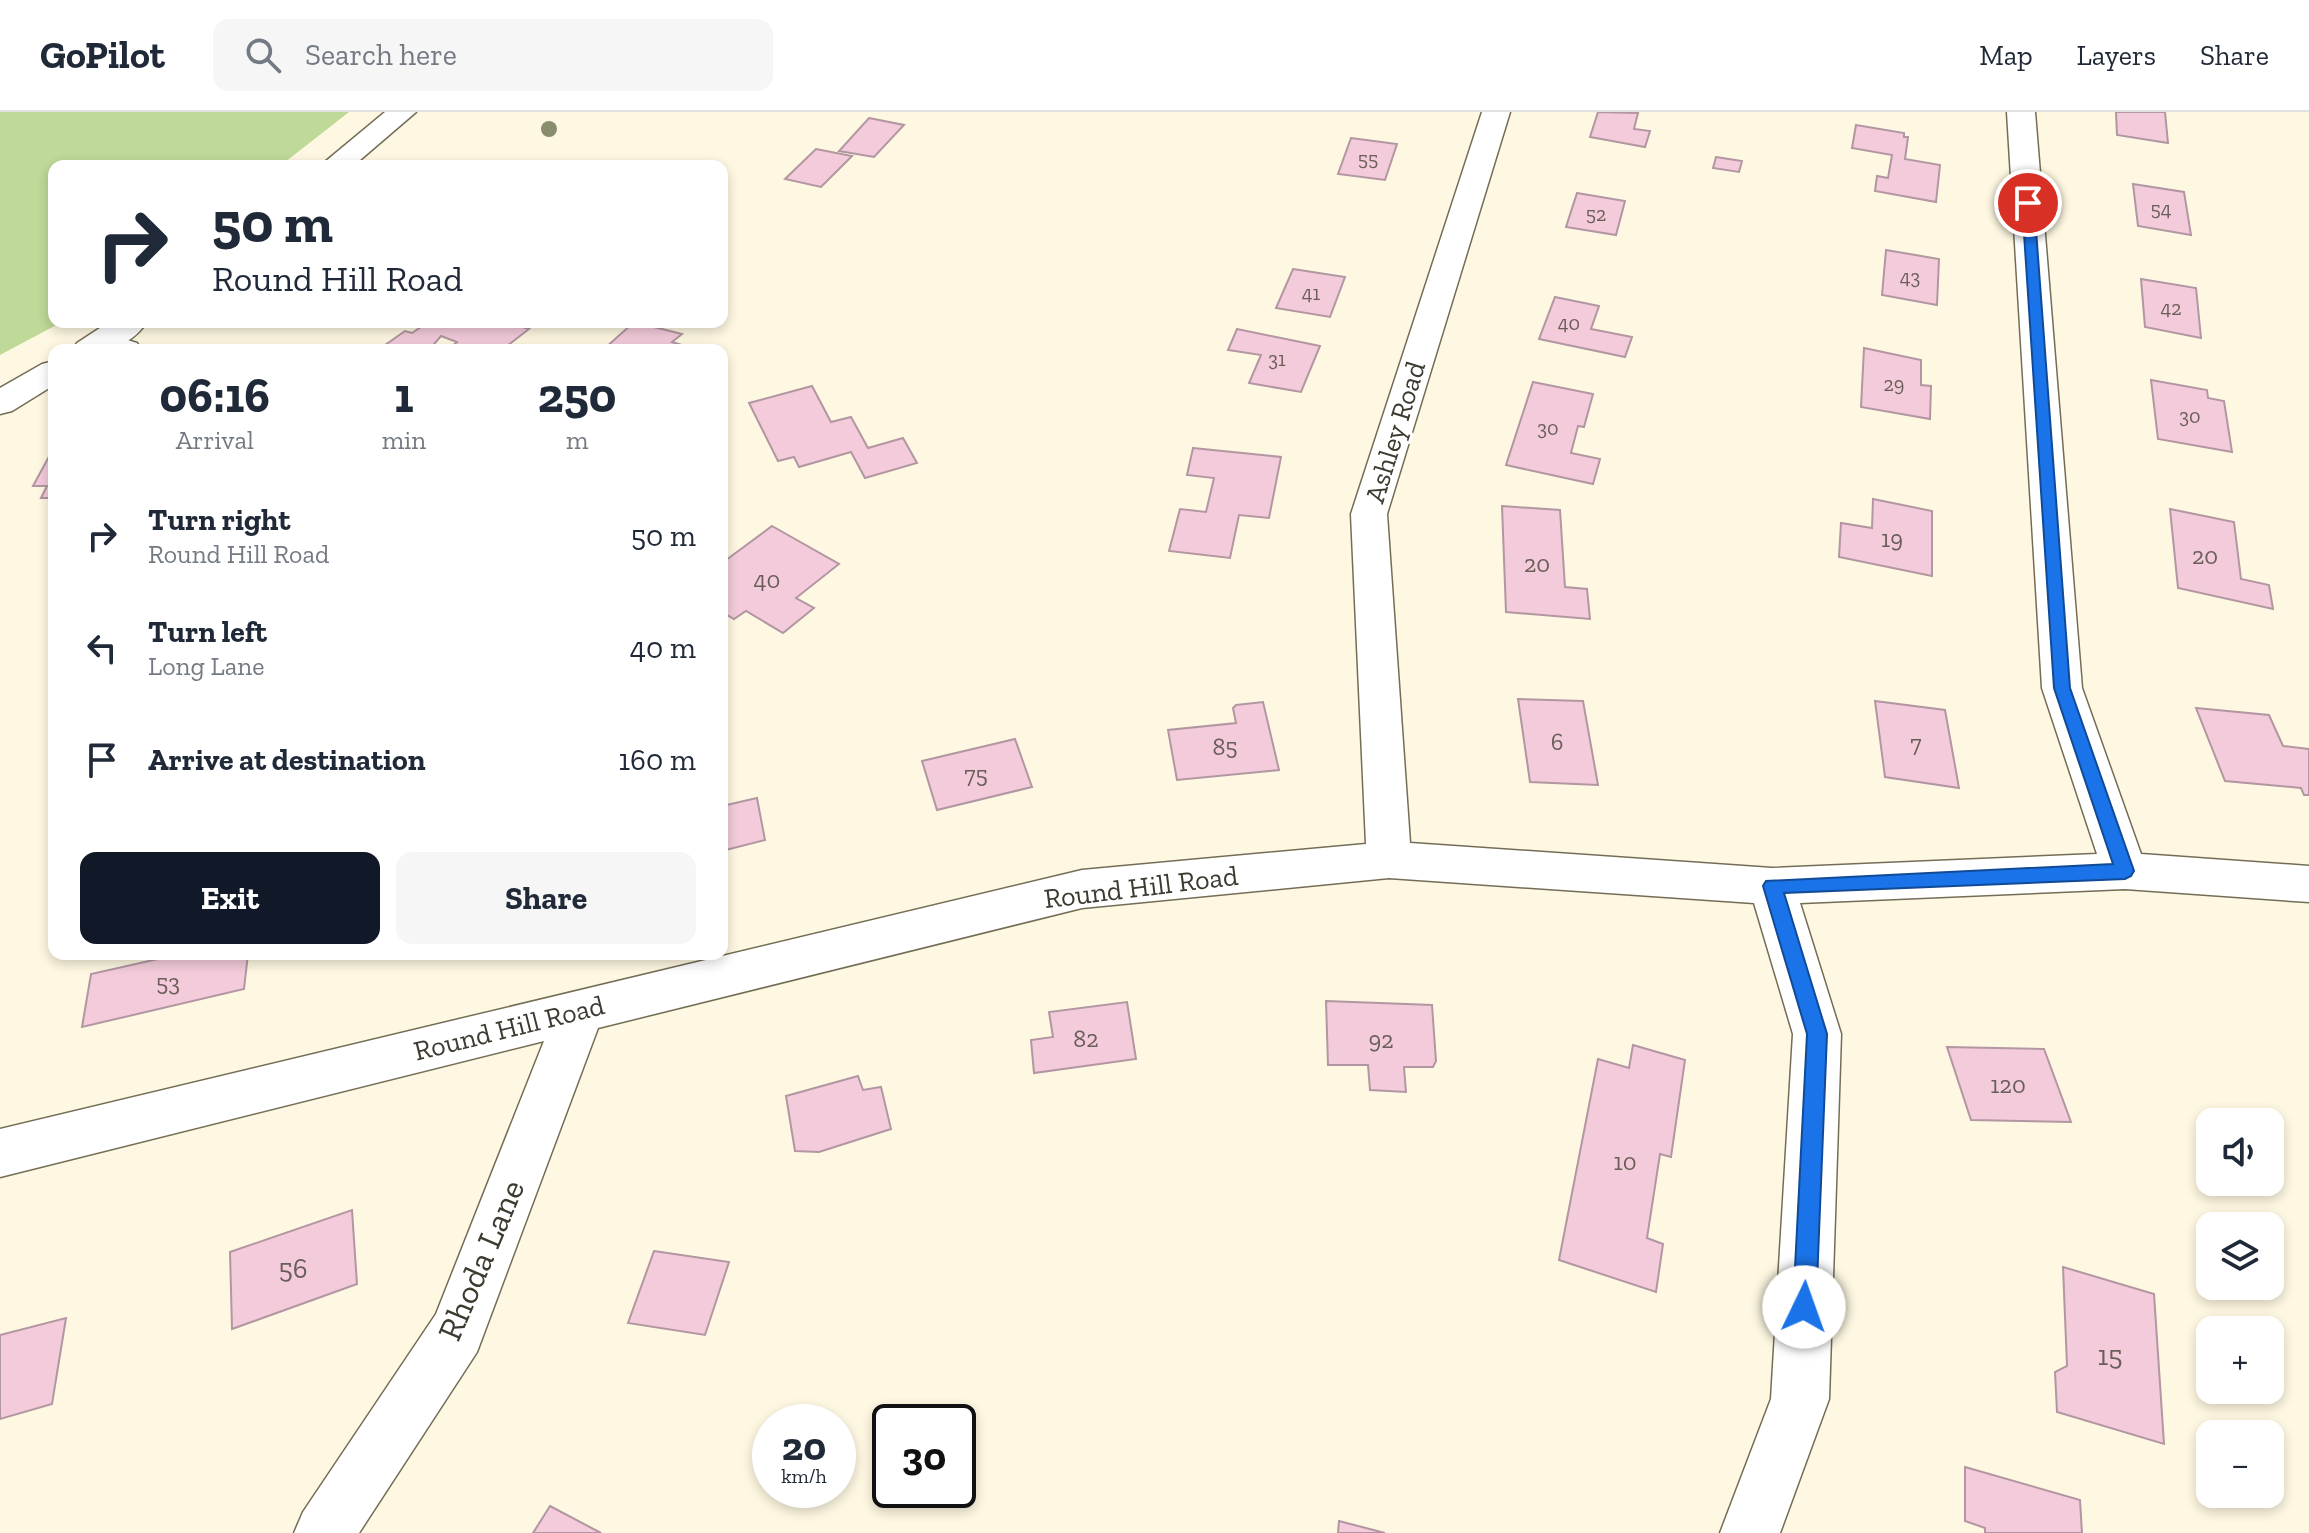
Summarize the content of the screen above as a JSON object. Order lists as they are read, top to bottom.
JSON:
{
  "streets": {
    "street": ["Ashley Road", "Round Hill Road", "Rhoda Lane"]
  },
  "crossings": [
    ["Ashley Road", "Round Hill Road"],
    ["Round Hill Road", "Rhoda Lane"]
  ],
  "house_numbers": [
    "55",
    "54",
    "52",
    "43",
    "41",
    "42",
    "40",
    "31",
    "29",
    "30",
    "30",
    "19",
    "20",
    "20",
    "40",
    "6",
    "7",
    "85",
    "75",
    "53",
    "82",
    "92",
    "120",
    "10",
    "56",
    "15"
  ],
  "page": {
    "header": "GoPilot",
    "search": "Search here",
    "nav": ["Map", "Layers", "Share"],
    "turn": ["50 m", "Round Hill Road"],
    "eta": [
      "06:16",
      "Arrival",
      "1",
      "min",
      "250",
      "m"
    ],
    "list": [
      {
        "name": "Turn right",
        "note": "Round Hill Road",
        "value": "50 m"
      },
      {
        "name": "Turn left",
        "note": "Long Lane",
        "value": "40 m"
      },
      {
        "name": "Arrive at destination",
        "value": "160 m"
      }
    ],
    "buttons": ["Exit", "Share"],
    "map_buttons": ["+", "−"],
    "speed": "20 km/h",
    "limit": "30"
  }
}
